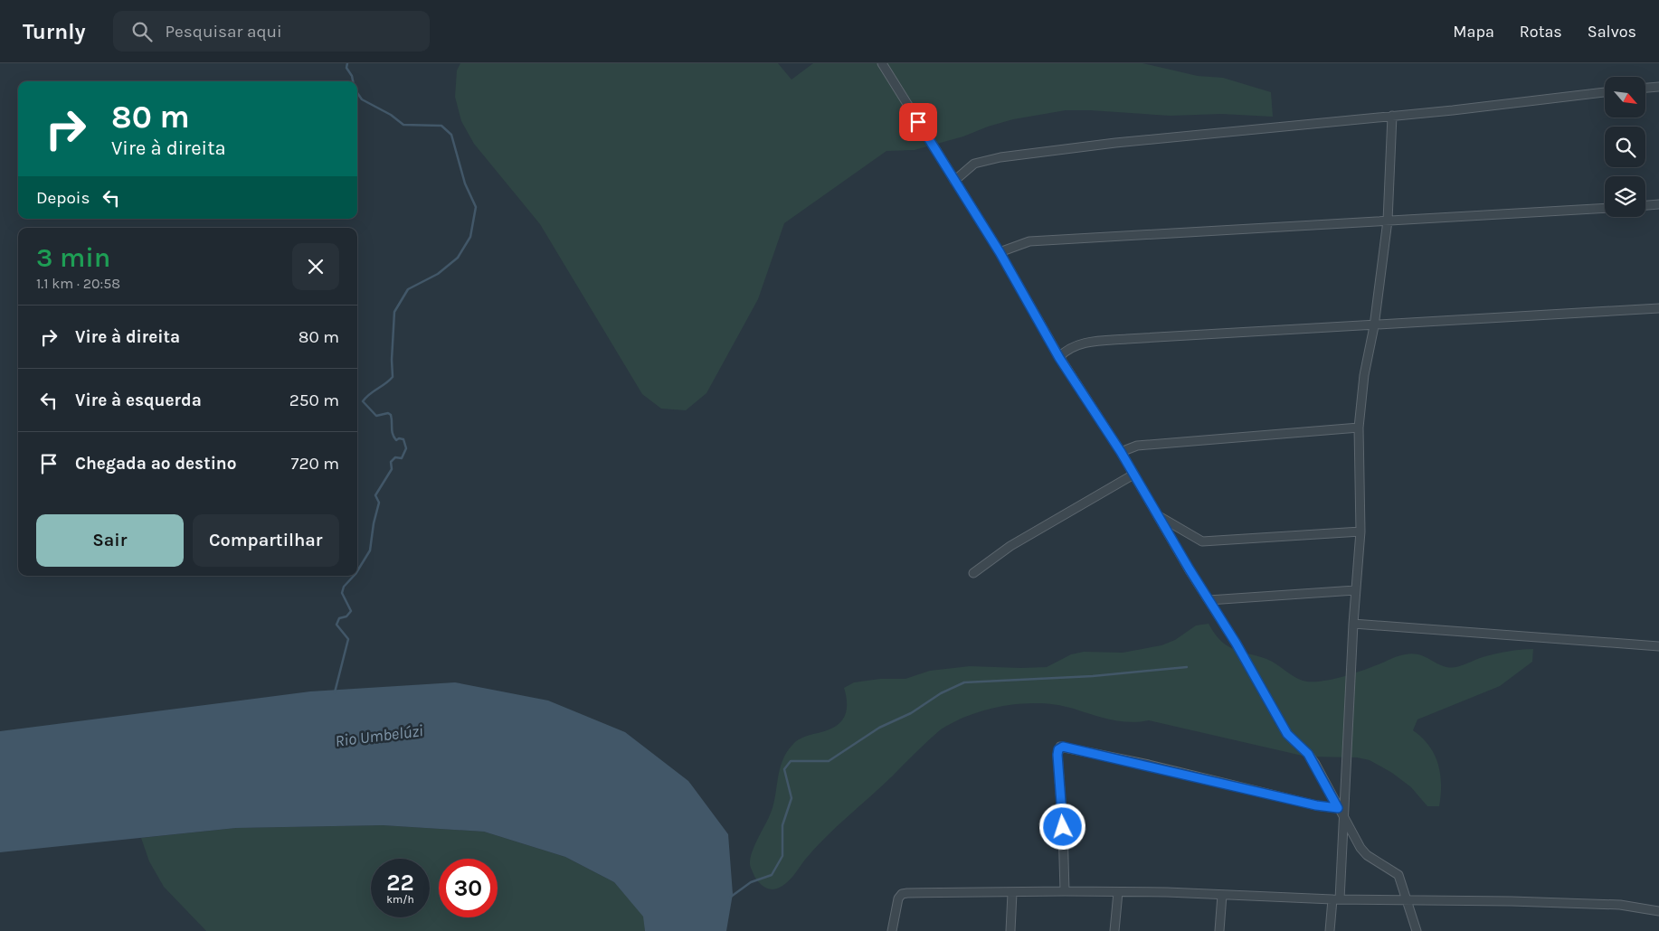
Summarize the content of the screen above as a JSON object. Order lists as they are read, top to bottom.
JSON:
{
  "water": ["Rio Umbelúzi"],
  "north": "bottom right",
  "page": {
    "header": "Turnly",
    "search": "Pesquisar aqui",
    "nav": ["Mapa", "Rotas", "Salvos"],
    "turn": ["80 m", "Vire à direita"],
    "then": "Depois",
    "heading": ["3 min", "1.1 km · 20:58"],
    "list": [
      {
        "name": "Vire à direita",
        "value": "80 m"
      },
      {
        "name": "Vire à esquerda",
        "value": "250 m"
      },
      {
        "name": "Chegada ao destino",
        "value": "720 m"
      }
    ],
    "buttons": ["Sair", "Compartilhar"],
    "speed": "22 km/h",
    "limit": "30"
  }
}
